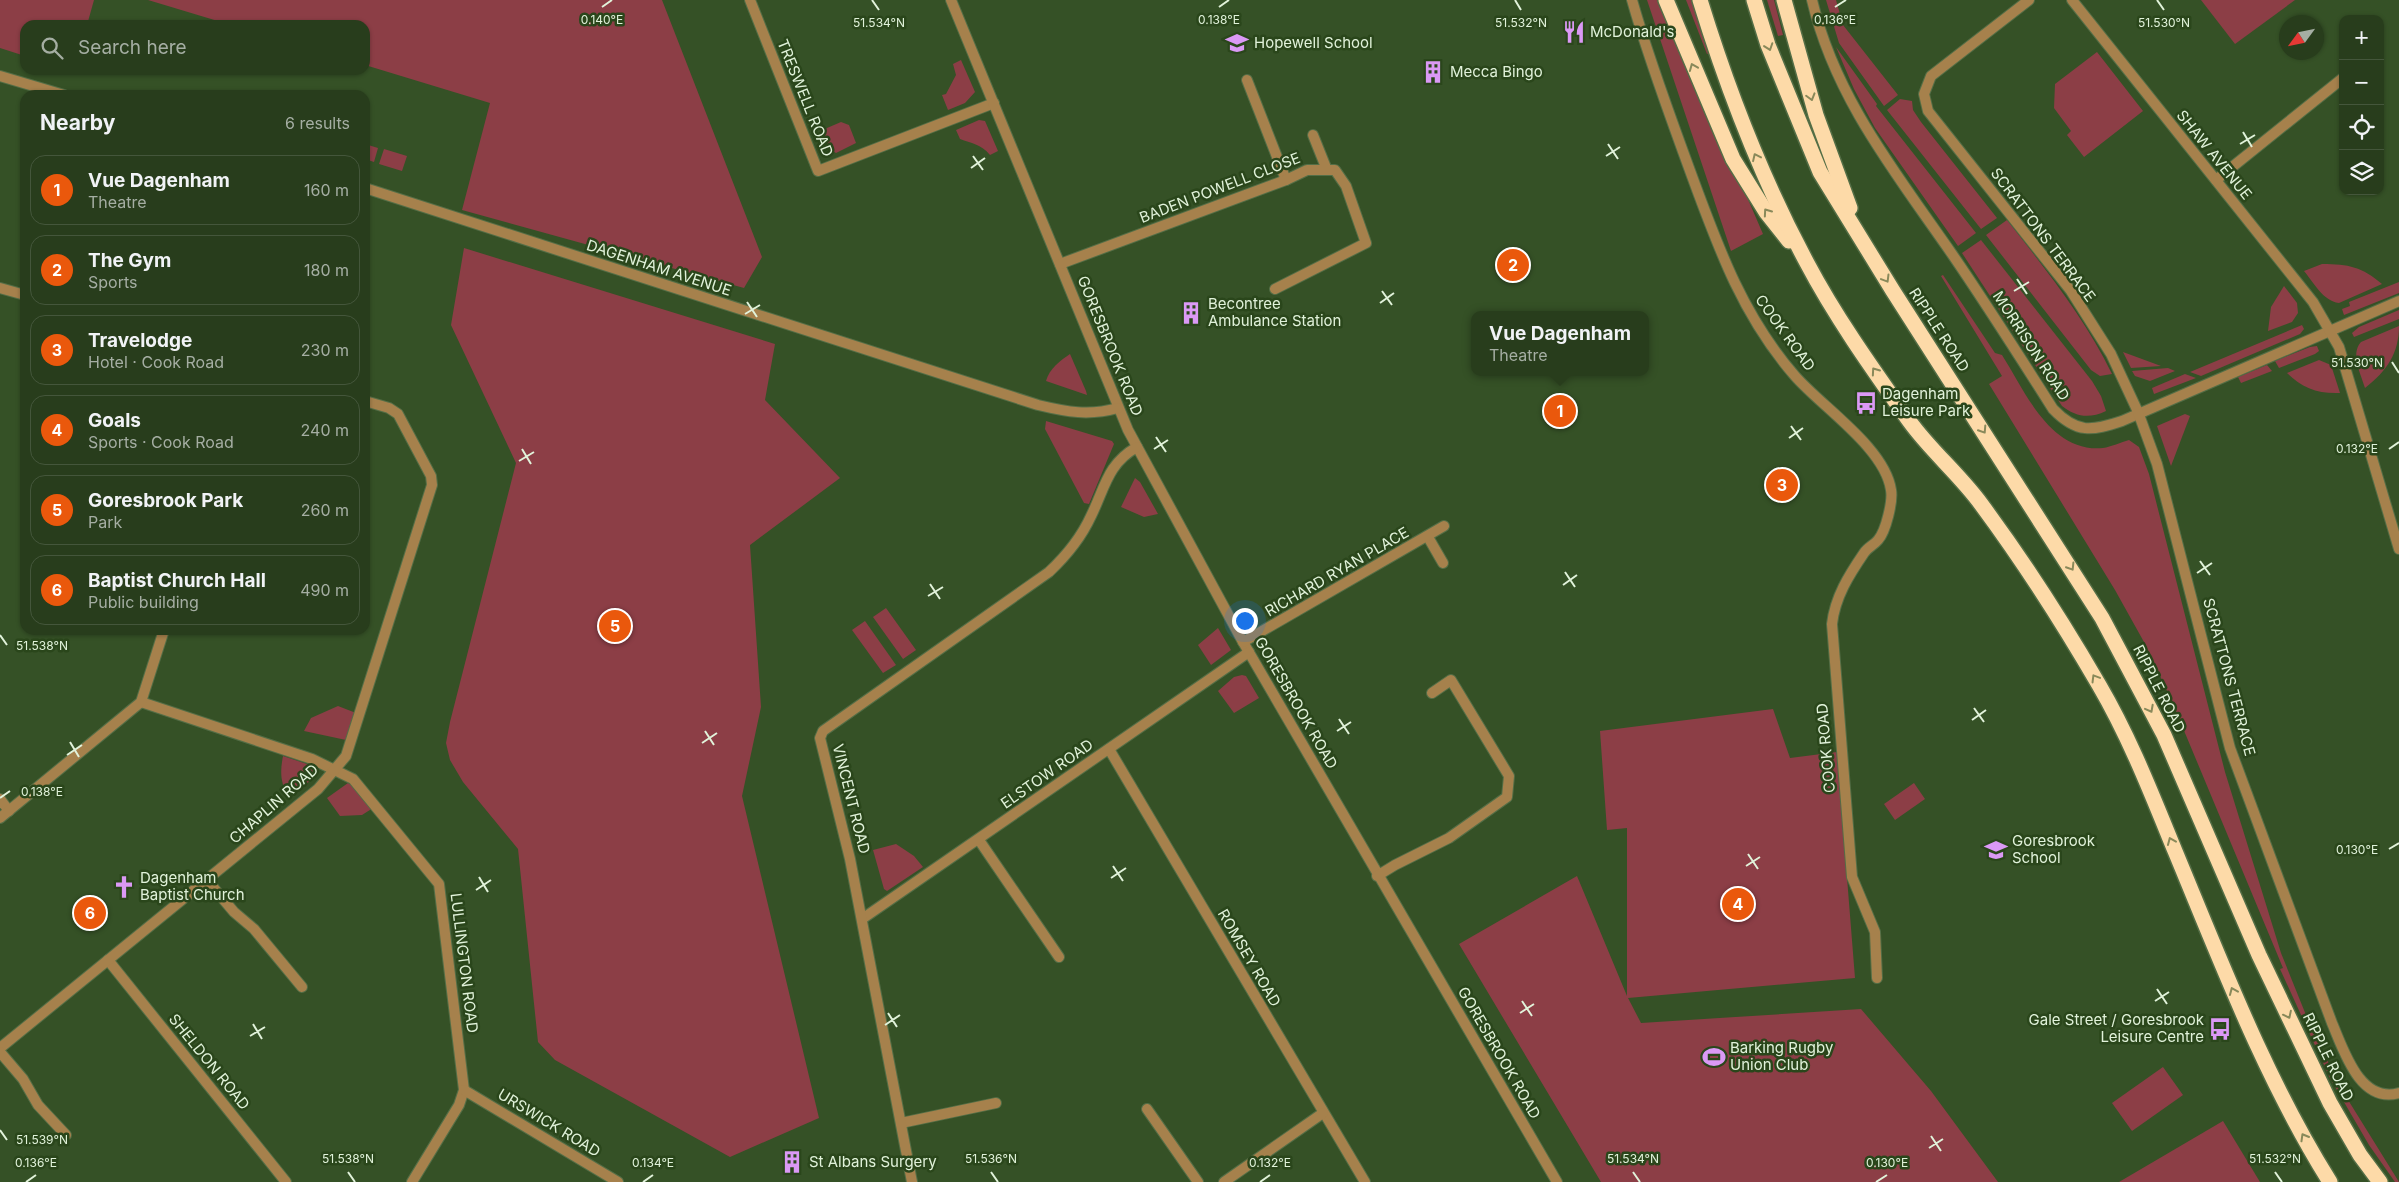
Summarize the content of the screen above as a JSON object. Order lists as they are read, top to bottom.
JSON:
{
  "streets": {
    "highway": ["RIPPLE ROAD"],
    "street": [
      "TRESWELL ROAD",
      "SHAW AVENUE",
      "BADEN POWELL CLOSE",
      "SCRATTONS TERRACE",
      "DAGENHAM AVENUE",
      "COOK ROAD",
      "GORESBROOK ROAD",
      "MORRISON ROAD",
      "RICHARD RYAN PLACE",
      "ELSTOW ROAD",
      "VINCENT ROAD",
      "CHAPLIN ROAD",
      "ROMSEY ROAD",
      "LULLINGTON ROAD",
      "SHELDON ROAD",
      "URSWICK ROAD"
    ]
  },
  "crossings": [
    ["TRESWELL ROAD", "GORESBROOK ROAD"],
    ["SHAW AVENUE", "MORRISON ROAD"],
    ["BADEN POWELL CLOSE", "GORESBROOK ROAD"],
    ["SCRATTONS TERRACE", "MORRISON ROAD"],
    ["DAGENHAM AVENUE", "GORESBROOK ROAD"],
    ["GORESBROOK ROAD", "RICHARD RYAN PLACE"],
    ["GORESBROOK ROAD", "ELSTOW ROAD"],
    ["GORESBROOK ROAD", "VINCENT ROAD"],
    ["ELSTOW ROAD", "VINCENT ROAD"],
    ["ELSTOW ROAD", "ROMSEY ROAD"],
    ["CHAPLIN ROAD", "LULLINGTON ROAD"],
    ["CHAPLIN ROAD", "SHELDON ROAD"],
    ["LULLINGTON ROAD", "URSWICK ROAD"]
  ],
  "places": {
    "restaurant": ["McDonald's"],
    "school or university": ["Hopewell School", "Goresbrook School"],
    "building": ["Mecca Bingo", "Becontree Ambulance Station", "St Albans Surgery"],
    "bus stop": ["Dagenham Leisure Park", "Gale Street / Goresbrook Leisure Centre"],
    "church": ["Dagenham Baptist Church"],
    "sports": ["Barking Rugby Union Club"]
  },
  "north": "bottom left",
  "page": {
    "map_buttons": ["+", "−"],
    "search": "Search here",
    "heading": ["Nearby", "6 results"],
    "list": [
      {
        "mark": "1",
        "name": "Vue Dagenham",
        "note": "Theatre",
        "value": "160 m"
      },
      {
        "mark": "2",
        "name": "The Gym",
        "note": "Sports",
        "value": "180 m"
      },
      {
        "mark": "3",
        "name": "Travelodge",
        "note": "Hotel · Cook Road",
        "value": "230 m"
      },
      {
        "mark": "4",
        "name": "Goals",
        "note": "Sports · Cook Road",
        "value": "240 m"
      },
      {
        "mark": "5",
        "name": "Goresbrook Park",
        "note": "Park",
        "value": "260 m"
      },
      {
        "mark": "6",
        "name": "Baptist Church Hall",
        "note": "Public building",
        "value": "490 m"
      }
    ],
    "pins": [
      "2",
      "1",
      "3",
      "5",
      "4",
      "6"
    ],
    "popup": ["Vue Dagenham", "Theatre"]
  },
  "coordinates": [
    "0.140°E",
    "0.138°E",
    "0.136°E",
    "51.534°N",
    "51.532°N",
    "51.530°N",
    "0.132°E",
    "51.538°N",
    "0.130°E",
    "51.539°N",
    "51.536°N",
    "0.134°E"
  ]
}
